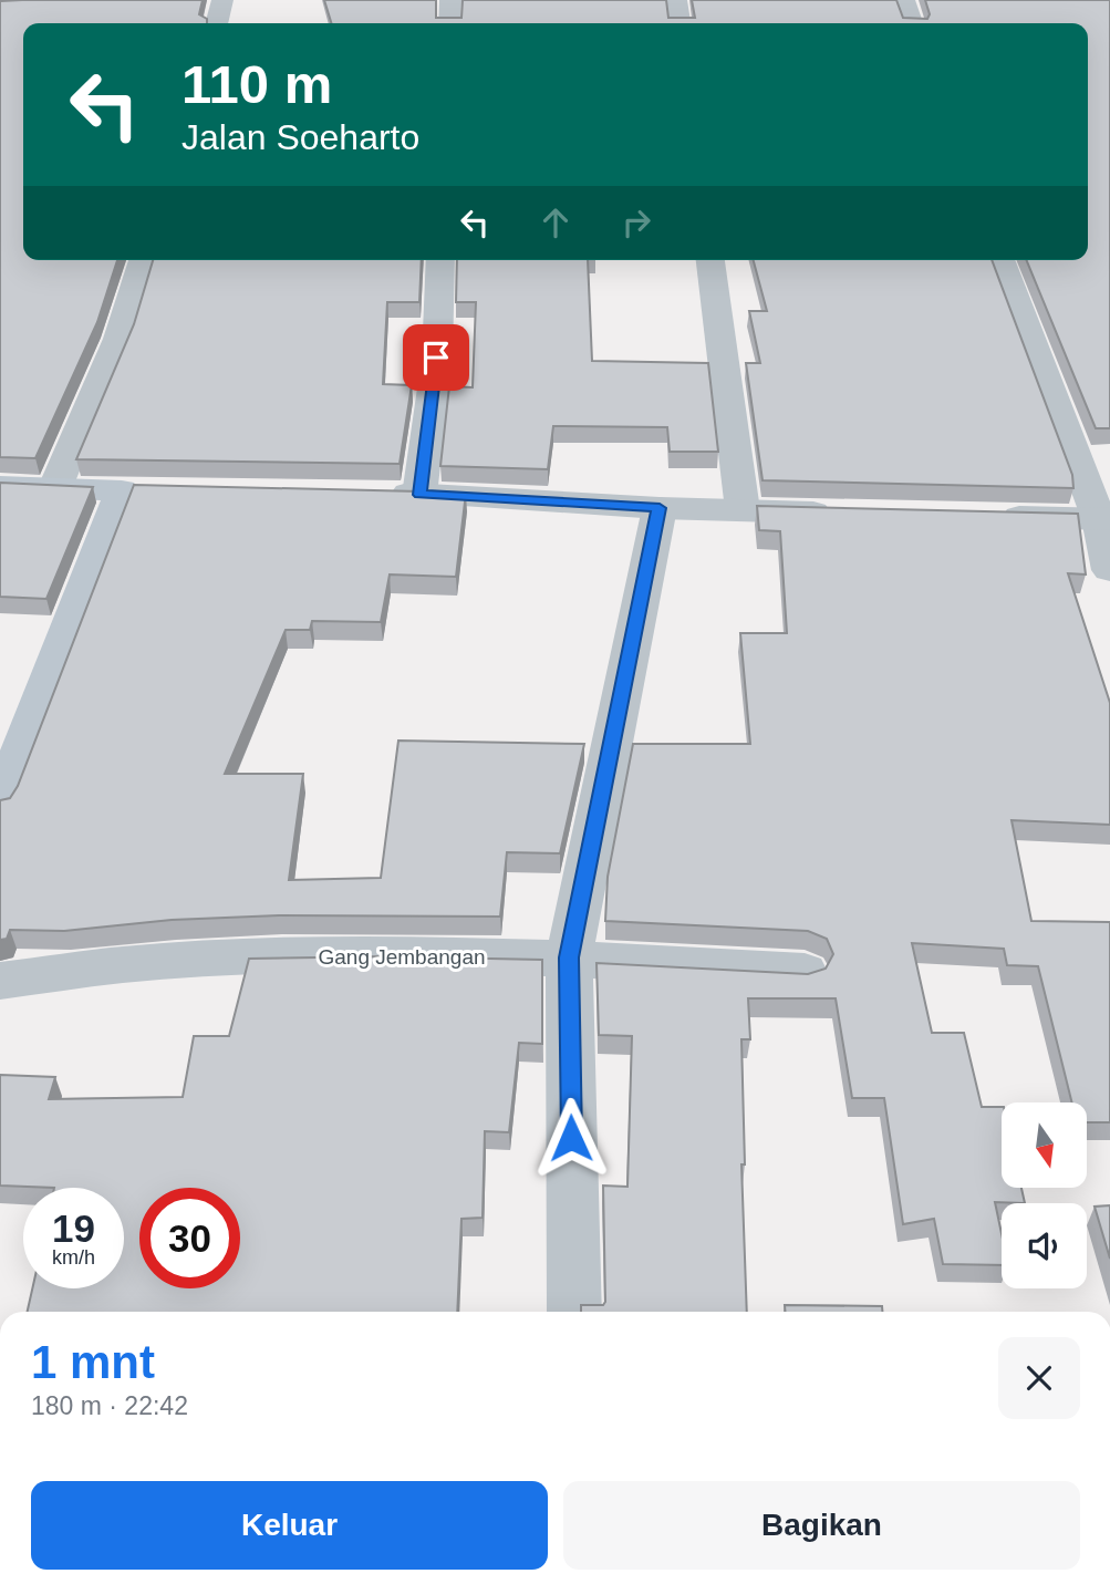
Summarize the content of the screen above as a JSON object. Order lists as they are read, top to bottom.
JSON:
{
  "streets": {
    "street": ["Gang Jembangan"]
  },
  "north": "bottom",
  "page": {
    "turn": ["110 m", "Jalan Soeharto"],
    "speed": "19 km/h",
    "limit": "30",
    "heading": ["1 mnt", "180 m · 22:42"],
    "buttons": ["Keluar", "Bagikan"]
  }
}
